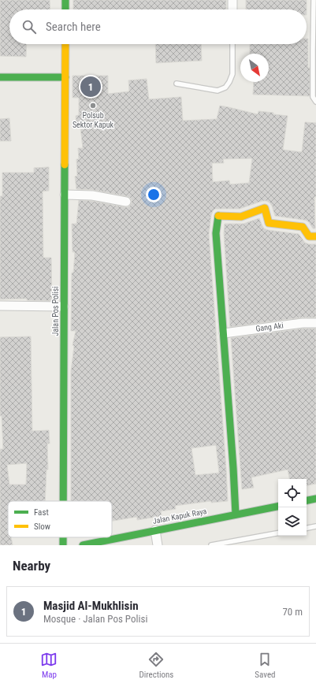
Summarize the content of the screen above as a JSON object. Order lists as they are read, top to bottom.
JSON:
{
  "streets": {
    "street": ["Jalan Pos Polisi", "Gang Aki", "Jalan Kapuk Raya"]
  },
  "places": ["Polsub Sektor Kapuk"],
  "legend": ["Fast", "Slow"],
  "north": "bottom right",
  "page": {
    "search": "Search here",
    "pins": "1",
    "heading": "Nearby",
    "list": [
      {
        "mark": "1",
        "name": "Masjid Al-Mukhlisin",
        "note": "Mosque · Jalan Pos Polisi",
        "value": "70 m"
      }
    ],
    "nav": ["Map", "Directions", "Saved"]
  }
}
